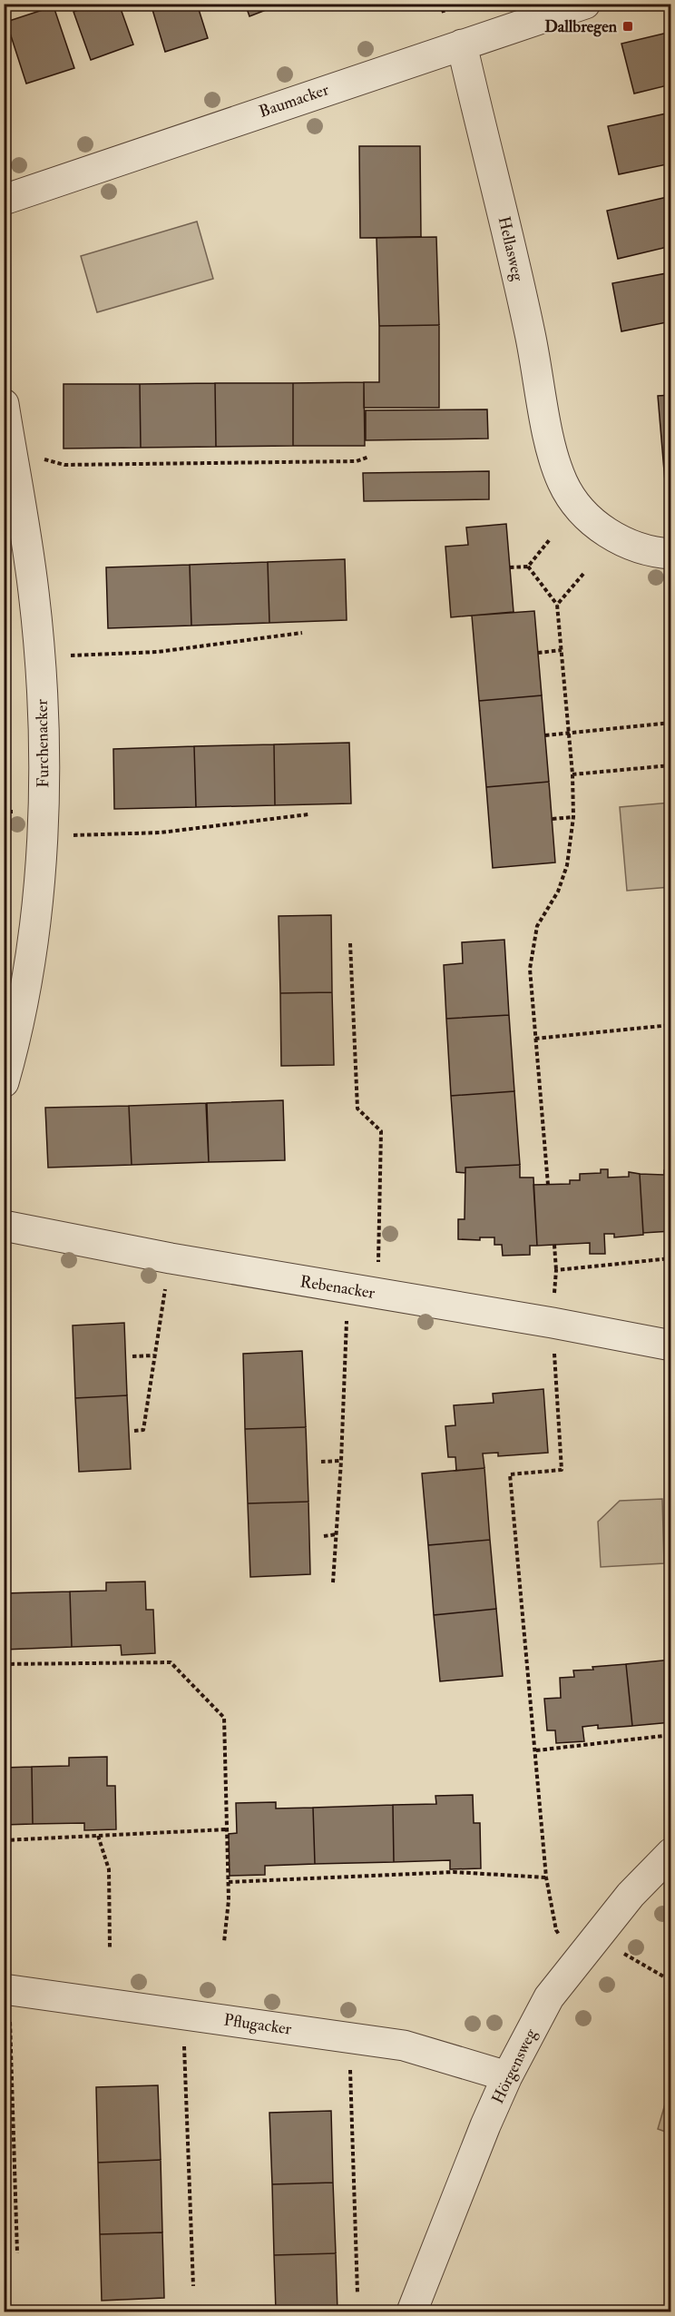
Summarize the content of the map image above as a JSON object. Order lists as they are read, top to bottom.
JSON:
{
  "streets": {
    "street": [
      "Baumacker",
      "Hellasweg",
      "Furchenacker",
      "Rebenacker",
      "Pflugacker",
      "Hörgensweg"
    ]
  },
  "crossings": [
    ["Baumacker", "Hellasweg"],
    ["Pflugacker", "Hörgensweg"]
  ],
  "places": {
    "transit": ["Dallbregen"]
  }
}
